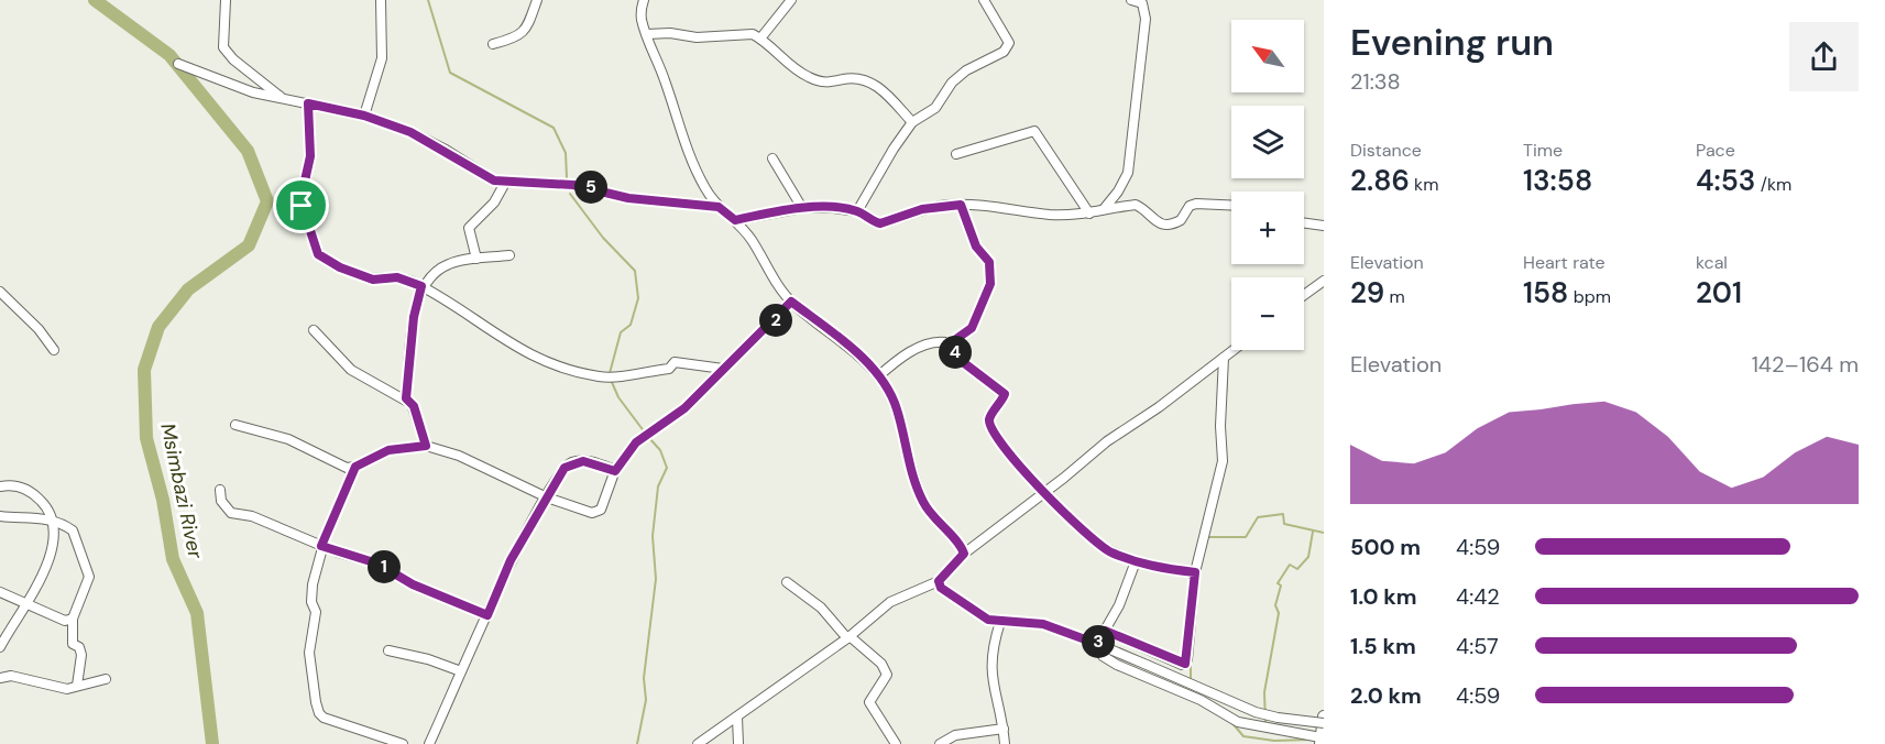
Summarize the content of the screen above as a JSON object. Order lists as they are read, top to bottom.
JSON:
{
  "water": ["Msimbazi River"],
  "north": "top left",
  "page": {
    "heading": ["Evening run", "21:38"],
    "map_buttons": ["+", "−"],
    "stats": [
      ["Distance", "2.86 km"],
      ["Time", "13:58"],
      ["Pace", "4:53 /km"],
      ["Elevation", "29 m"],
      ["Heart rate", "158 bpm"],
      ["kcal", "201"]
    ],
    "pins": [
      "5",
      "2",
      "4",
      "1",
      "3"
    ],
    "chart": ["Elevation", "142–164 m"],
    "list": [
      {
        "name": "500 m",
        "note": "4:59"
      },
      {
        "name": "1.0 km",
        "note": "4:42"
      },
      {
        "name": "1.5 km",
        "note": "4:57"
      },
      {
        "name": "2.0 km",
        "note": "4:59"
      }
    ]
  }
}
